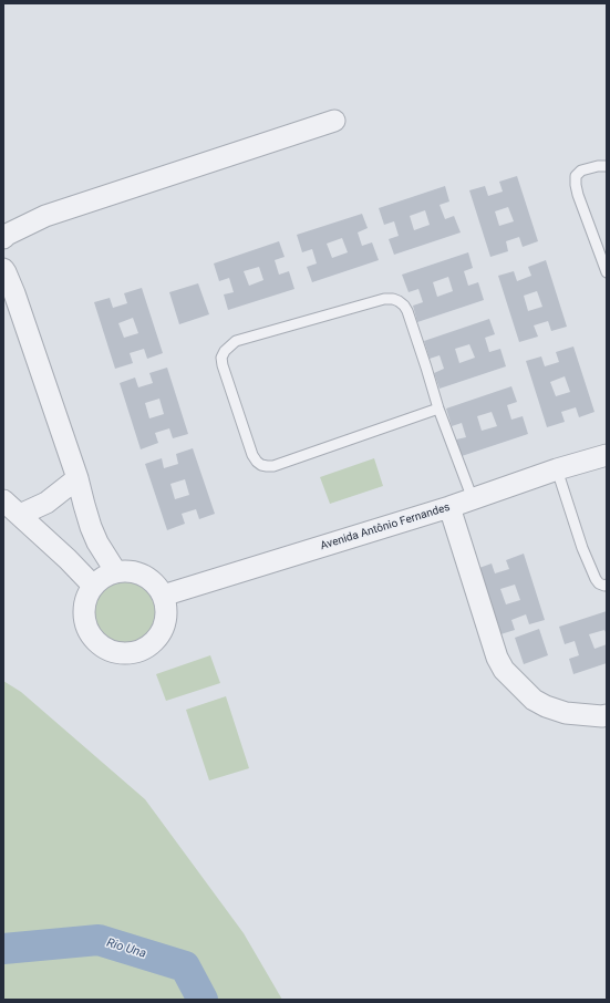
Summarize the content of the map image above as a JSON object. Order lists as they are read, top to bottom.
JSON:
{
  "streets": {
    "street": ["Avenida Antônio Fernandes"]
  },
  "water": ["Rio Una"]
}
